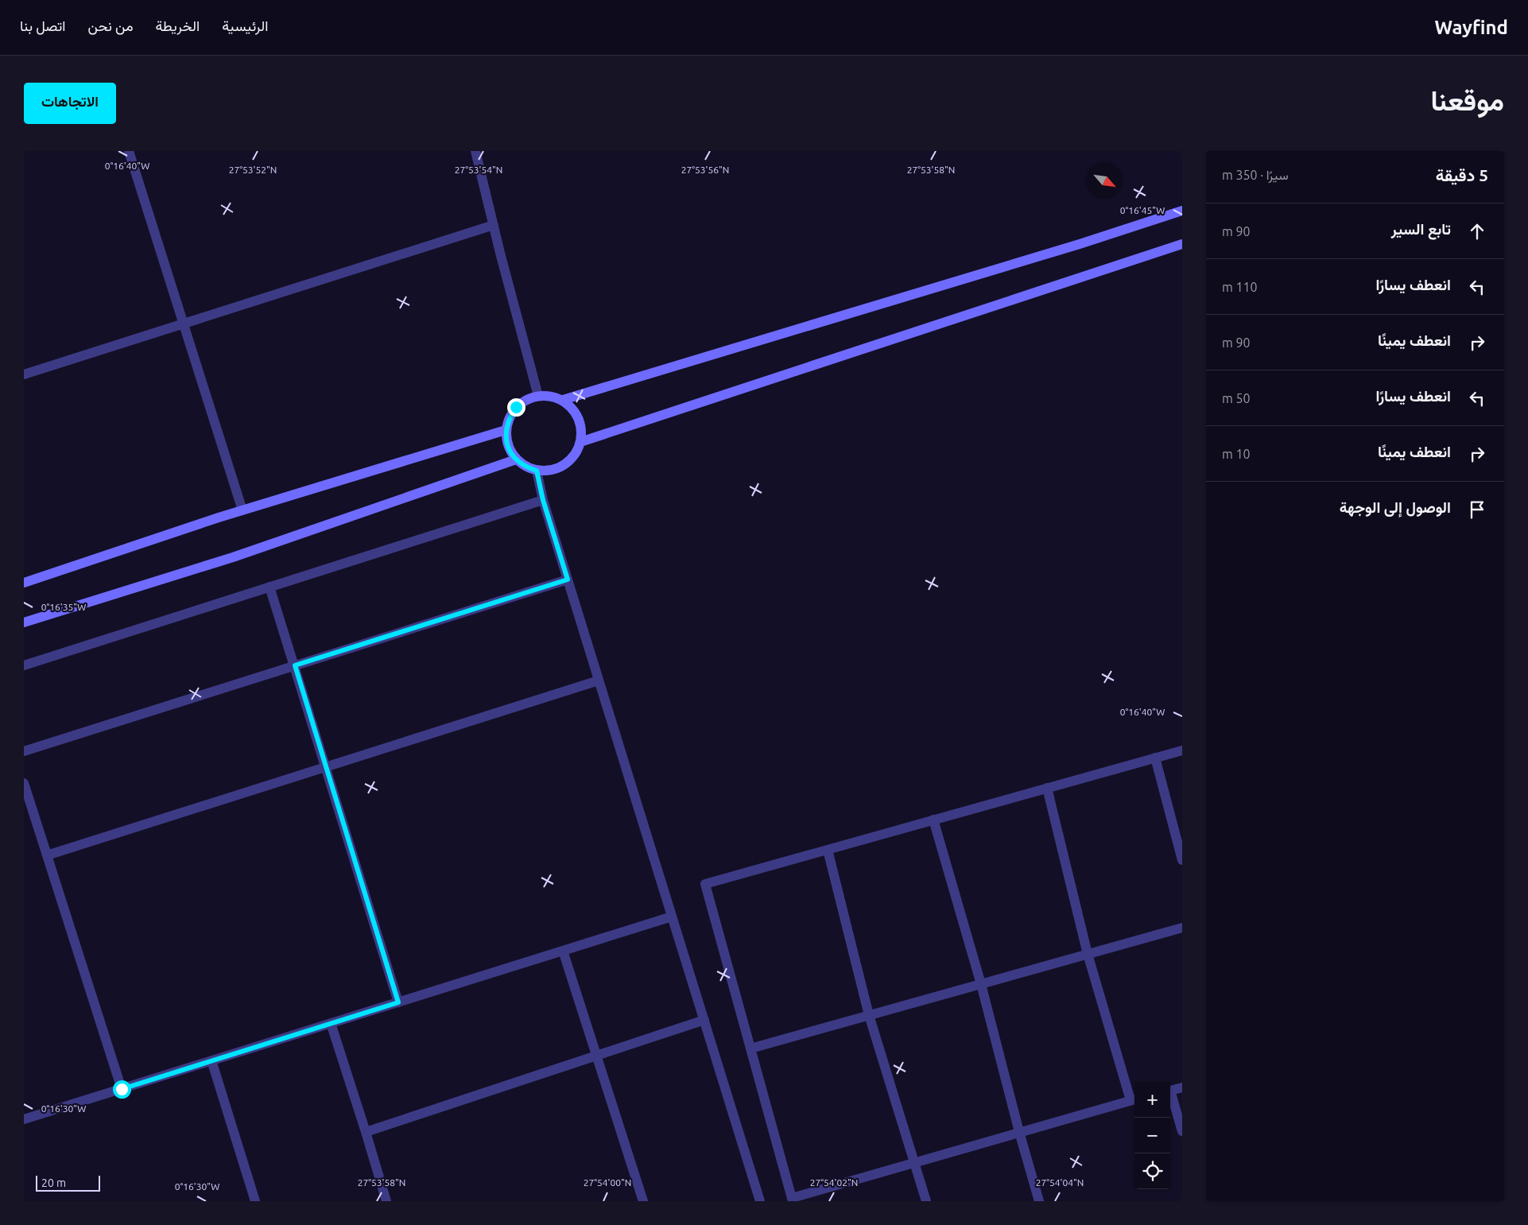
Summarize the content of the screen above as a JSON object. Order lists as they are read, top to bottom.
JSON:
{
  "scale_bar": "20 m",
  "north": "bottom right",
  "page": {
    "header": "Wayfind",
    "nav": [
      "الرئيسية",
      "الخريطة",
      "من نحن",
      "اتصل بنا"
    ],
    "title": "موقعنا",
    "buttons": "الاتجاهات",
    "heading": ["5 دقيقة", "سيرًا · 350 m"],
    "list": [
      ["تابع السير", "90 m"],
      ["انعطف يسارًا", "110 m"],
      ["انعطف يمينًا", "90 m"],
      ["انعطف يسارًا", "50 m"],
      ["انعطف يمينًا", "10 m"],
      "الوصول إلى الوجهة"
    ],
    "map_buttons": ["+", "−"],
    "scale": "20 m"
  },
  "coordinates": [
    "0°16'40\"W",
    "27°53'52\"N",
    "27°53'54\"N",
    "27°53'56\"N",
    "27°53'58\"N",
    "0°16'45\"W",
    "0°16'35\"W",
    "0°16'30\"W",
    "27°54'00\"N",
    "27°54'02\"N",
    "27°54'04\"N"
  ]
}
